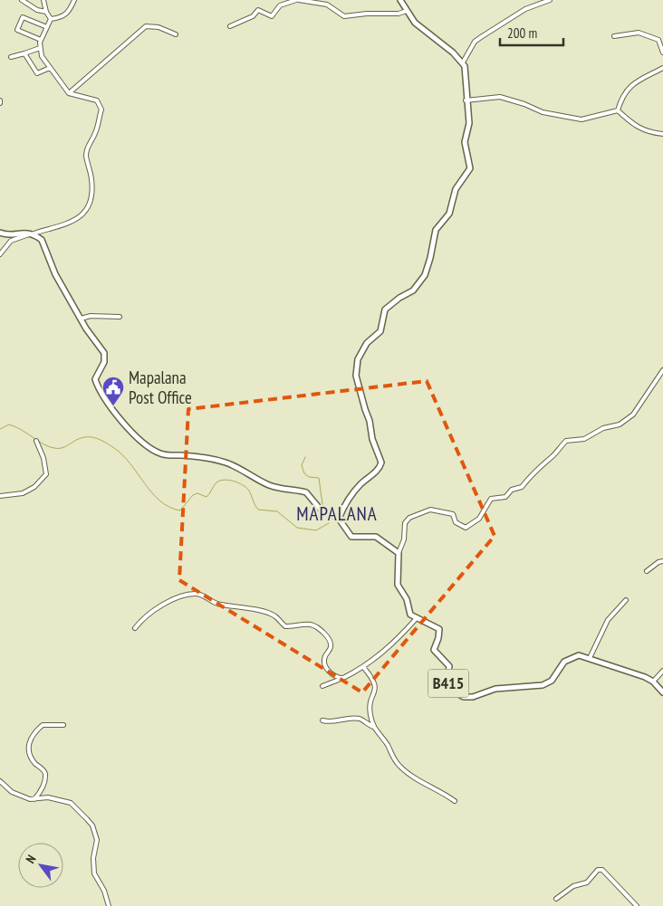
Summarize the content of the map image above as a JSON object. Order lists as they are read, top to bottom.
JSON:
{
  "streets": {
    "main road": ["B415"]
  },
  "districts": ["MAPALANA"],
  "places": {
    "public building": ["Mapalana Post Office"]
  },
  "scale_bar": "200 m",
  "north": "top left"
}
